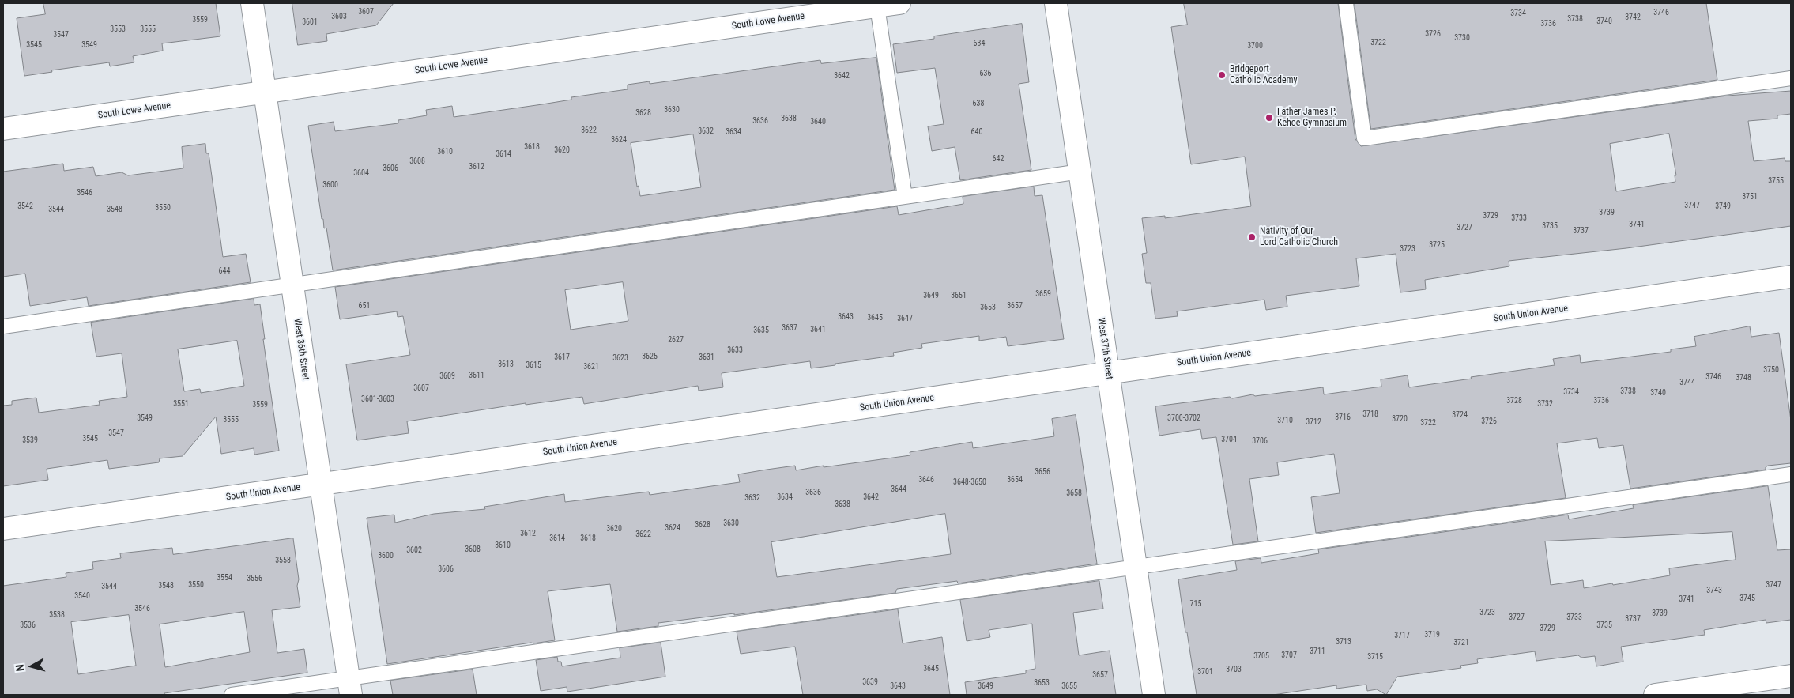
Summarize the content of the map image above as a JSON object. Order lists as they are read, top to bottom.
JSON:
{
  "streets": {
    "street": [
      "South Lowe Avenue",
      "South Union Avenue",
      "West 37th Street",
      "West 36th Street"
    ]
  },
  "crossings": [
    ["South Lowe Avenue", "West 36th Street"],
    ["South Union Avenue", "West 37th Street"],
    ["South Union Avenue", "West 36th Street"]
  ],
  "places": ["Bridgeport Catholic Academy", "Father James P. Kehoe Gymnasium", "Nativity of Our Lord Catholic Church"],
  "house_numbers": [
    "3607",
    "3746",
    "3734",
    "3603",
    "3742",
    "3738",
    "3559",
    "3740",
    "3601",
    "3736",
    "3553",
    "3555",
    "3726",
    "3547",
    "3730",
    "3722",
    "634",
    "3545",
    "3549",
    "3700",
    "636",
    "3642",
    "638",
    "3630",
    "3628",
    "3638",
    "3636",
    "3640",
    "3622",
    "3632",
    "3634",
    "640",
    "3624",
    "3618",
    "3620",
    "3610",
    "3614",
    "642",
    "3608",
    "3612",
    "3606",
    "3604",
    "3755",
    "3600",
    "3546",
    "3751",
    "3747",
    "3542",
    "3749",
    "3550",
    "3544",
    "3548",
    "3739",
    "3729",
    "3733",
    "3741",
    "3735",
    "3727",
    "3737",
    "3725",
    "3723",
    "644",
    "3659",
    "3649",
    "3651",
    "651",
    "3657",
    "3653",
    "3643",
    "3645",
    "3647",
    "3637",
    "3641",
    "3635",
    "2627",
    "3633",
    "3625",
    "3617",
    "3631",
    "3623",
    "3613",
    "3615",
    "3621",
    "3750",
    "3611",
    "3609",
    "3746",
    "3748",
    "3744",
    "3607",
    "3738",
    "3734",
    "3740",
    "3601-3603",
    "3728",
    "3736",
    "3551",
    "3732",
    "3559",
    "3718",
    "3724",
    "3716",
    "3549",
    "3700-3702",
    "3720",
    "3555",
    "3710",
    "3726",
    "3712",
    "3722",
    "3547",
    "3545",
    "3704",
    "3539",
    "3706",
    "3656",
    "3646",
    "3654",
    "3648-3650",
    "3644",
    "3636",
    "3658",
    "3634",
    "3642",
    "3632",
    "3638",
    "3630",
    "3628",
    "3624",
    "3620",
    "3612",
    "3622",
    "3614",
    "3618",
    "3610",
    "3608",
    "3602",
    "3600",
    "3558",
    "3606",
    "3554",
    "3556",
    "3550",
    "3747",
    "3548",
    "3544",
    "3743",
    "3540",
    "3745",
    "3741",
    "715",
    "3546",
    "3723",
    "3739",
    "3538",
    "3727",
    "3733",
    "3737",
    "3536",
    "3735",
    "3729",
    "3719",
    "3717",
    "3713",
    "3721",
    "3711",
    "3707",
    "3705",
    "3715",
    "3645",
    "3703",
    "3701",
    "3657",
    "3639",
    "3653",
    "3643",
    "3649",
    "3655"
  ],
  "north": "left"
}
